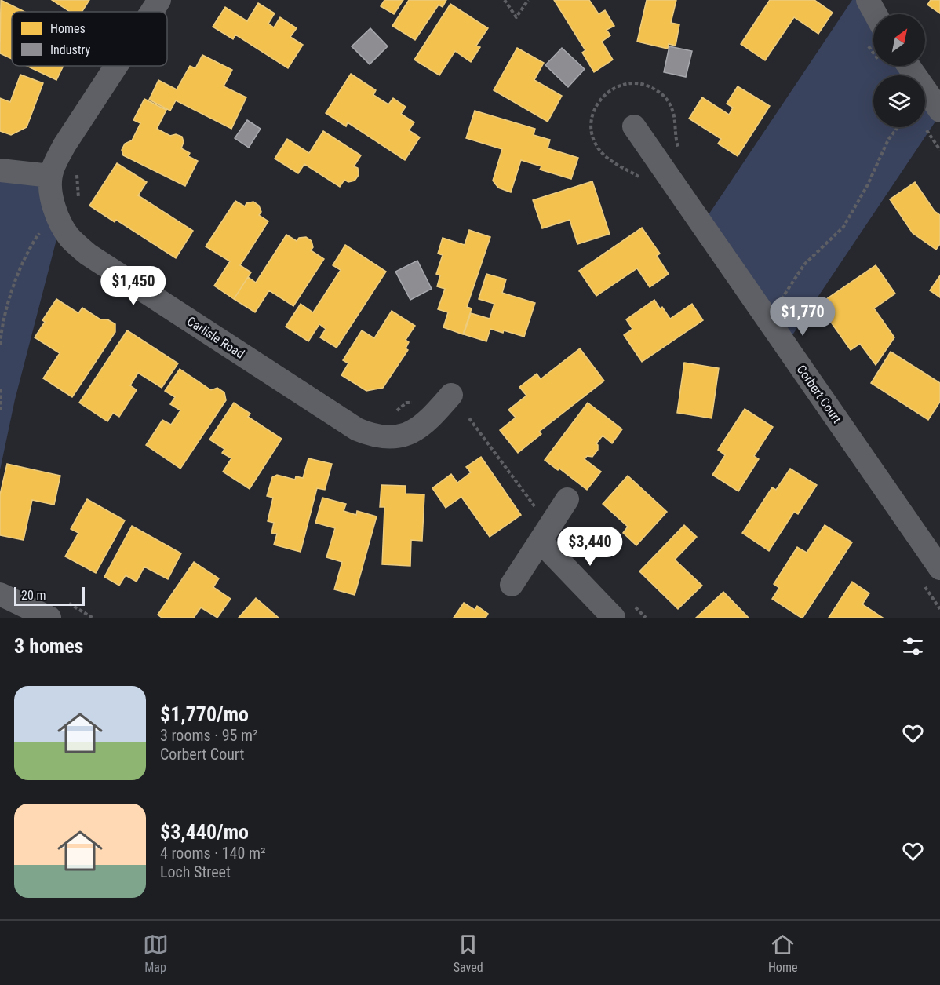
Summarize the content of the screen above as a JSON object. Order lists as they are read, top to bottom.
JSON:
{
  "streets": {
    "street": ["Carlisle Road", "Corbert Court"]
  },
  "legend": ["Homes", "Industry"],
  "scale_bar": "20 m",
  "north": "top right",
  "page": {
    "price": ["$1,450", "$1,770", "$3,440"],
    "scale": "20 m",
    "heading": "3 homes",
    "list": [
      {
        "name": "$1,770/mo",
        "note": "3 rooms · 95 m² · Corbert Court"
      },
      {
        "name": "$3,440/mo",
        "note": "4 rooms · 140 m² · Loch Street"
      }
    ],
    "tabs": ["Map", "Saved", "Home"]
  }
}
